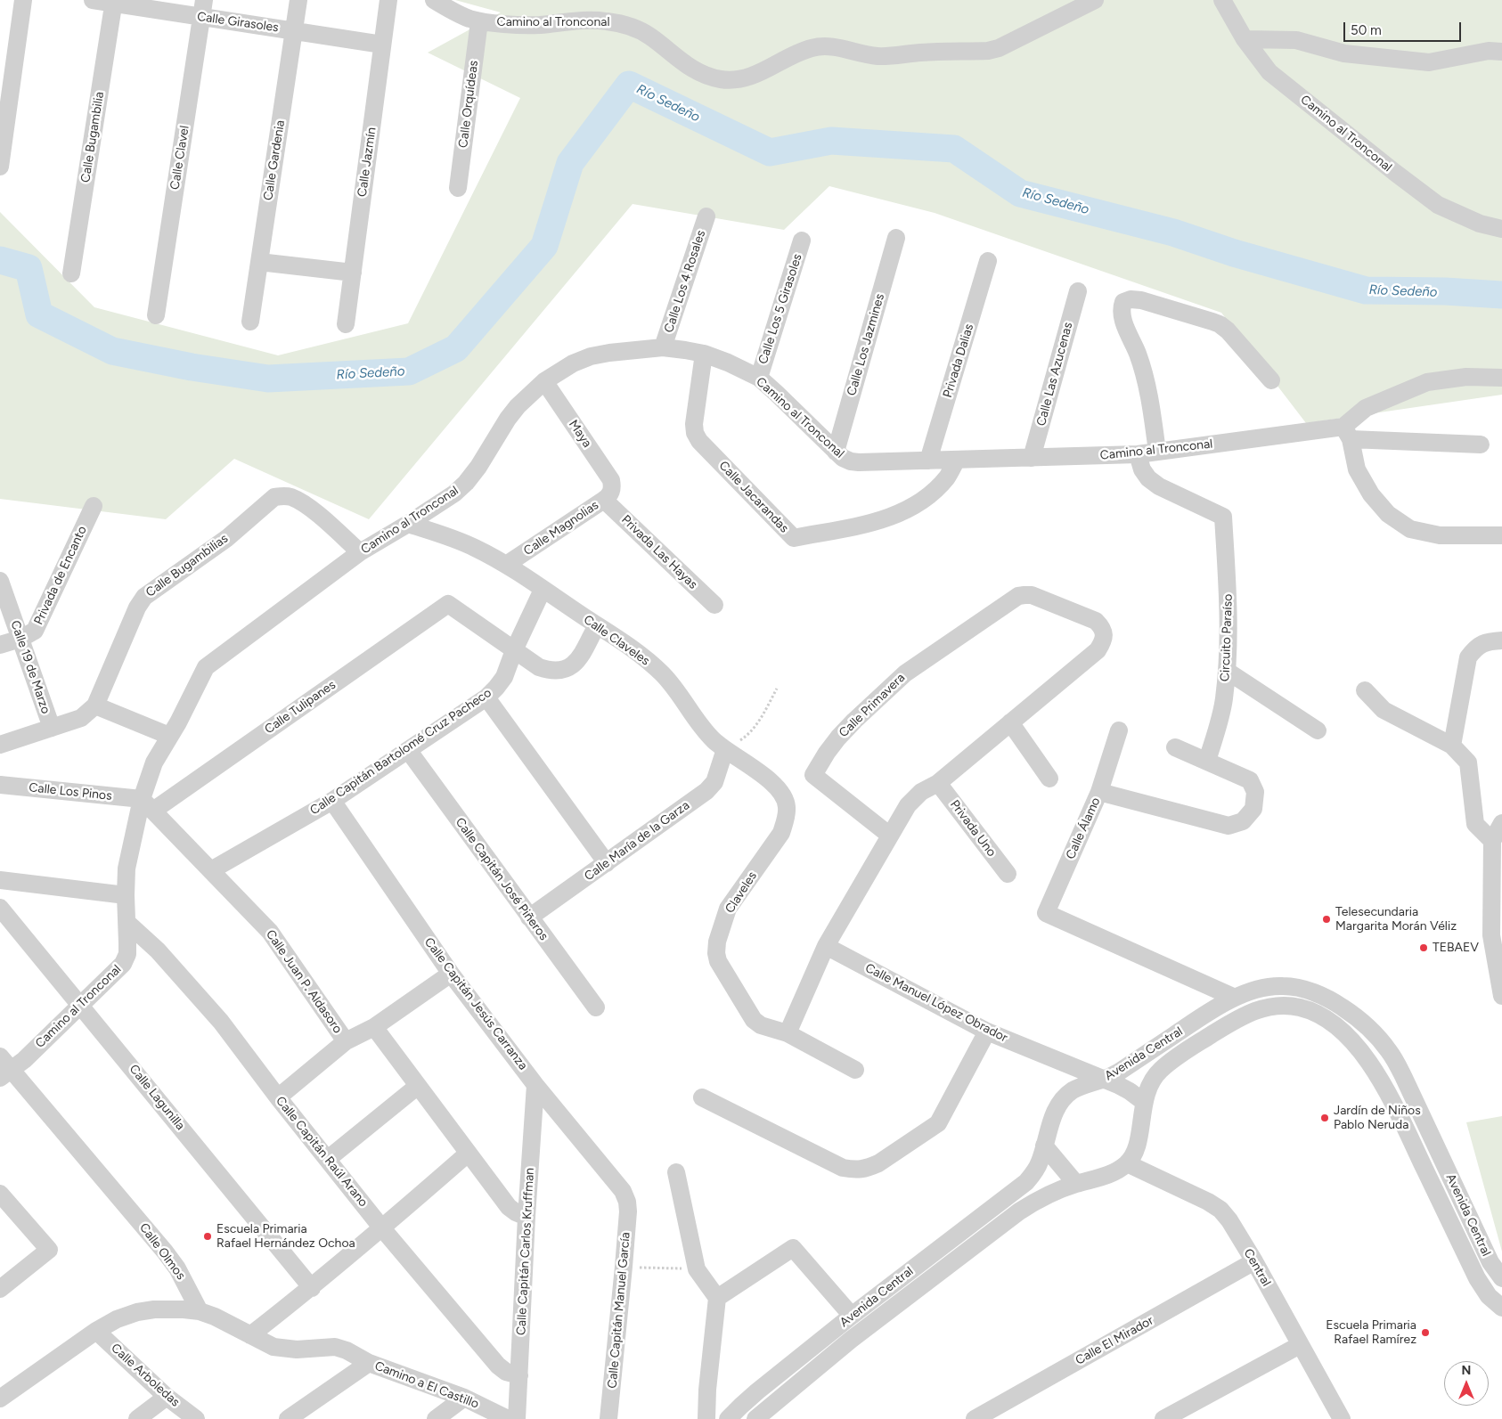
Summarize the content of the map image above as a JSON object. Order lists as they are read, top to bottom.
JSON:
{
  "streets": {
    "street": [
      "Calle Girasoles",
      "Camino al Tronconal",
      "Calle Orquídeas",
      "Calle Bugambilia",
      "Calle Clavel",
      "Calle Gardenia",
      "Calle Jazmín",
      "Calle Los 4 Rosales",
      "Calle Los 5 Girasoles",
      "Calle Los Jazmines",
      "Privada Dalias",
      "Calle Las Azucenas",
      "Maya",
      "Calle Jacarandas",
      "Calle Magnolias",
      "Privada Las Hayas",
      "Calle Bugambilias",
      "Privada de Encanto",
      "Circuito Paraíso",
      "Calle Claveles",
      "Calle 19 de Marzo",
      "Calle Primavera",
      "Calle Tulipanes",
      "Calle Capitán Bartolomé Cruz Pacheco",
      "Calle Los Pinos",
      "Privada Uno",
      "Calle Álamo",
      "Calle María de la Garza",
      "Calle Capitán José Piñeros",
      "Claveles",
      "Calle Juan P. Aldasoro",
      "Calle Manuel López Obrador",
      "Calle Capitán Jesús Carranza",
      "Avenida Central",
      "Calle Lagunilla",
      "Calle Capitán Raúl Arano",
      "Calle Olmos",
      "Calle Capitán Carlos Kruffman",
      "Central",
      "Calle Capitán Manuel García",
      "Calle El Mirador",
      "Calle Arboledas",
      "Camino a El Castillo"
    ]
  },
  "crossings": [
    ["Calle Girasoles", "Calle Bugambilia"],
    ["Calle Girasoles", "Calle Clavel"],
    ["Calle Girasoles", "Calle Gardenia"],
    ["Calle Girasoles", "Calle Jazmín"],
    ["Camino al Tronconal", "Calle Orquídeas"],
    ["Camino al Tronconal", "Calle Los 4 Rosales"],
    ["Camino al Tronconal", "Calle Los 5 Girasoles"],
    ["Camino al Tronconal", "Calle Los Jazmines"],
    ["Camino al Tronconal", "Privada Dalias"],
    ["Camino al Tronconal", "Calle Las Azucenas"],
    ["Camino al Tronconal", "Maya"],
    ["Camino al Tronconal", "Calle Jacarandas"],
    ["Camino al Tronconal", "Calle Bugambilias"],
    ["Camino al Tronconal", "Circuito Paraíso"],
    ["Camino al Tronconal", "Calle Claveles"],
    ["Camino al Tronconal", "Calle Tulipanes"],
    ["Camino al Tronconal", "Calle Los Pinos"],
    ["Camino al Tronconal", "Calle Juan P. Aldasoro"],
    ["Camino al Tronconal", "Calle Lagunilla"],
    ["Camino al Tronconal", "Calle Capitán Raúl Arano"],
    ["Camino al Tronconal", "Calle Olmos"],
    ["Maya", "Calle Magnolias"],
    ["Maya", "Privada Las Hayas"],
    ["Calle Magnolias", "Privada Las Hayas"],
    ["Calle Magnolias", "Calle Claveles"],
    ["Privada de Encanto", "Calle 19 de Marzo"],
    ["Circuito Paraíso", "Calle Álamo"],
    ["Calle Claveles", "Calle Capitán Bartolomé Cruz Pacheco"],
    ["Calle Claveles", "Calle María de la Garza"],
    ["Calle Claveles", "Claveles"],
    ["Calle Tulipanes", "Calle Capitán Bartolomé Cruz Pacheco"],
    ["Calle Tulipanes", "Calle Los Pinos"],
    ["Calle Tulipanes", "Calle Juan P. Aldasoro"],
    ["Calle Capitán Bartolomé Cruz Pacheco", "Calle Capitán José Piñeros"],
    ["Calle Capitán Bartolomé Cruz Pacheco", "Calle Juan P. Aldasoro"],
    ["Calle Capitán Bartolomé Cruz Pacheco", "Calle Capitán Jesús Carranza"],
    ["Calle Los Pinos", "Calle Juan P. Aldasoro"],
    ["Calle Álamo", "Avenida Central"],
    ["Calle María de la Garza", "Calle Capitán José Piñeros"],
    ["Calle Juan P. Aldasoro", "Calle Capitán Jesús Carranza"],
    ["Calle Manuel López Obrador", "Avenida Central"],
    ["Calle Manuel López Obrador", "Central"],
    ["Calle Capitán Jesús Carranza", "Calle Capitán Carlos Kruffman"],
    ["Calle Capitán Jesús Carranza", "Calle Capitán Manuel García"],
    ["Avenida Central", "Central"],
    ["Calle Capitán Raúl Arano", "Calle Capitán Carlos Kruffman"],
    ["Central", "Calle El Mirador"]
  ],
  "water": ["Río Sedeño"],
  "places": [
    "Telesecundaria Margarita Morán Véliz",
    "TEBAEV",
    "Jardín de Niños Pablo Neruda",
    "Escuela Primaria Rafael Hernández Ochoa",
    "Escuela Primaria Rafael Ramírez"
  ],
  "scale_bar": "50 m",
  "north": "top"
}
